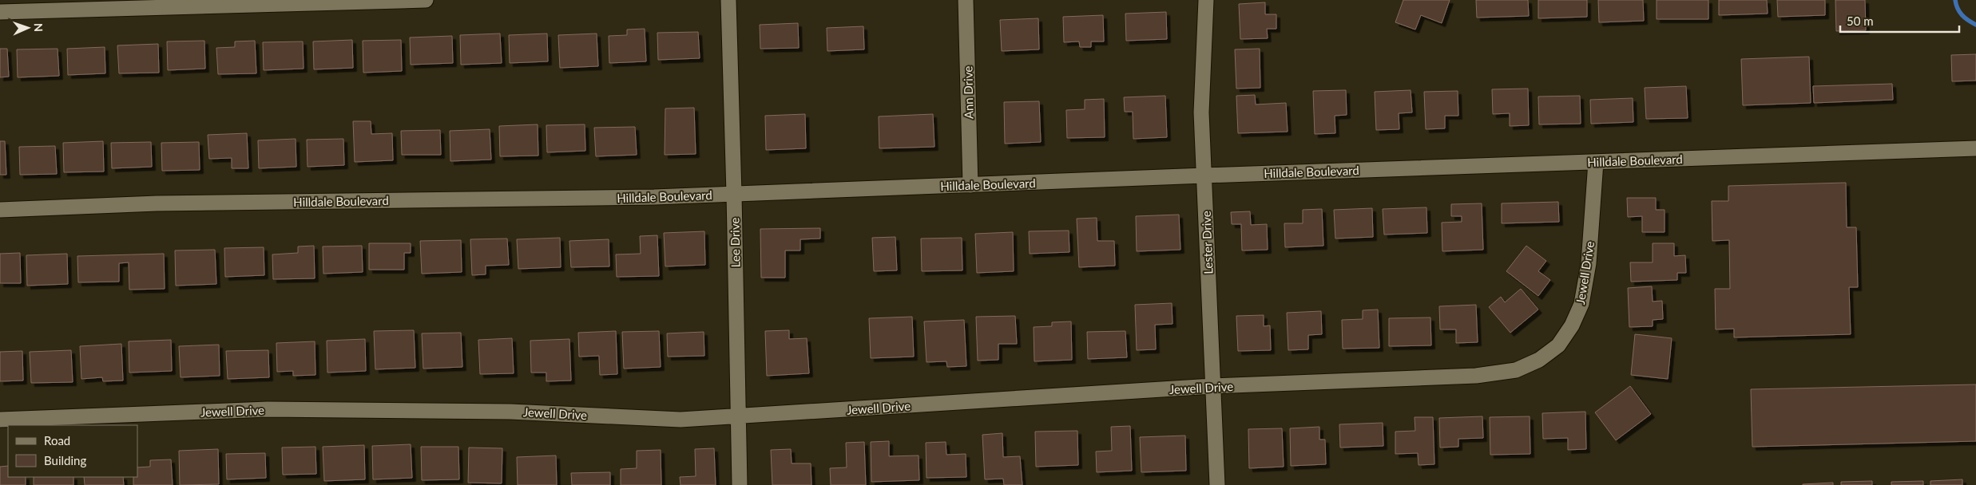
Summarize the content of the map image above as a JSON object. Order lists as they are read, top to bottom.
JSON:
{
  "streets": {
    "street": [
      "Ann Drive",
      "Hilldale Boulevard",
      "Lee Drive",
      "Lester Drive",
      "Jewell Drive"
    ]
  },
  "crossings": [
    ["Ann Drive", "Hilldale Boulevard"],
    ["Hilldale Boulevard", "Lee Drive"],
    ["Hilldale Boulevard", "Lester Drive"],
    ["Hilldale Boulevard", "Jewell Drive"],
    ["Lee Drive", "Jewell Drive"],
    ["Lester Drive", "Jewell Drive"]
  ],
  "legend": ["Road", "Building"],
  "scale_bar": "50 m",
  "north": "right"
}
